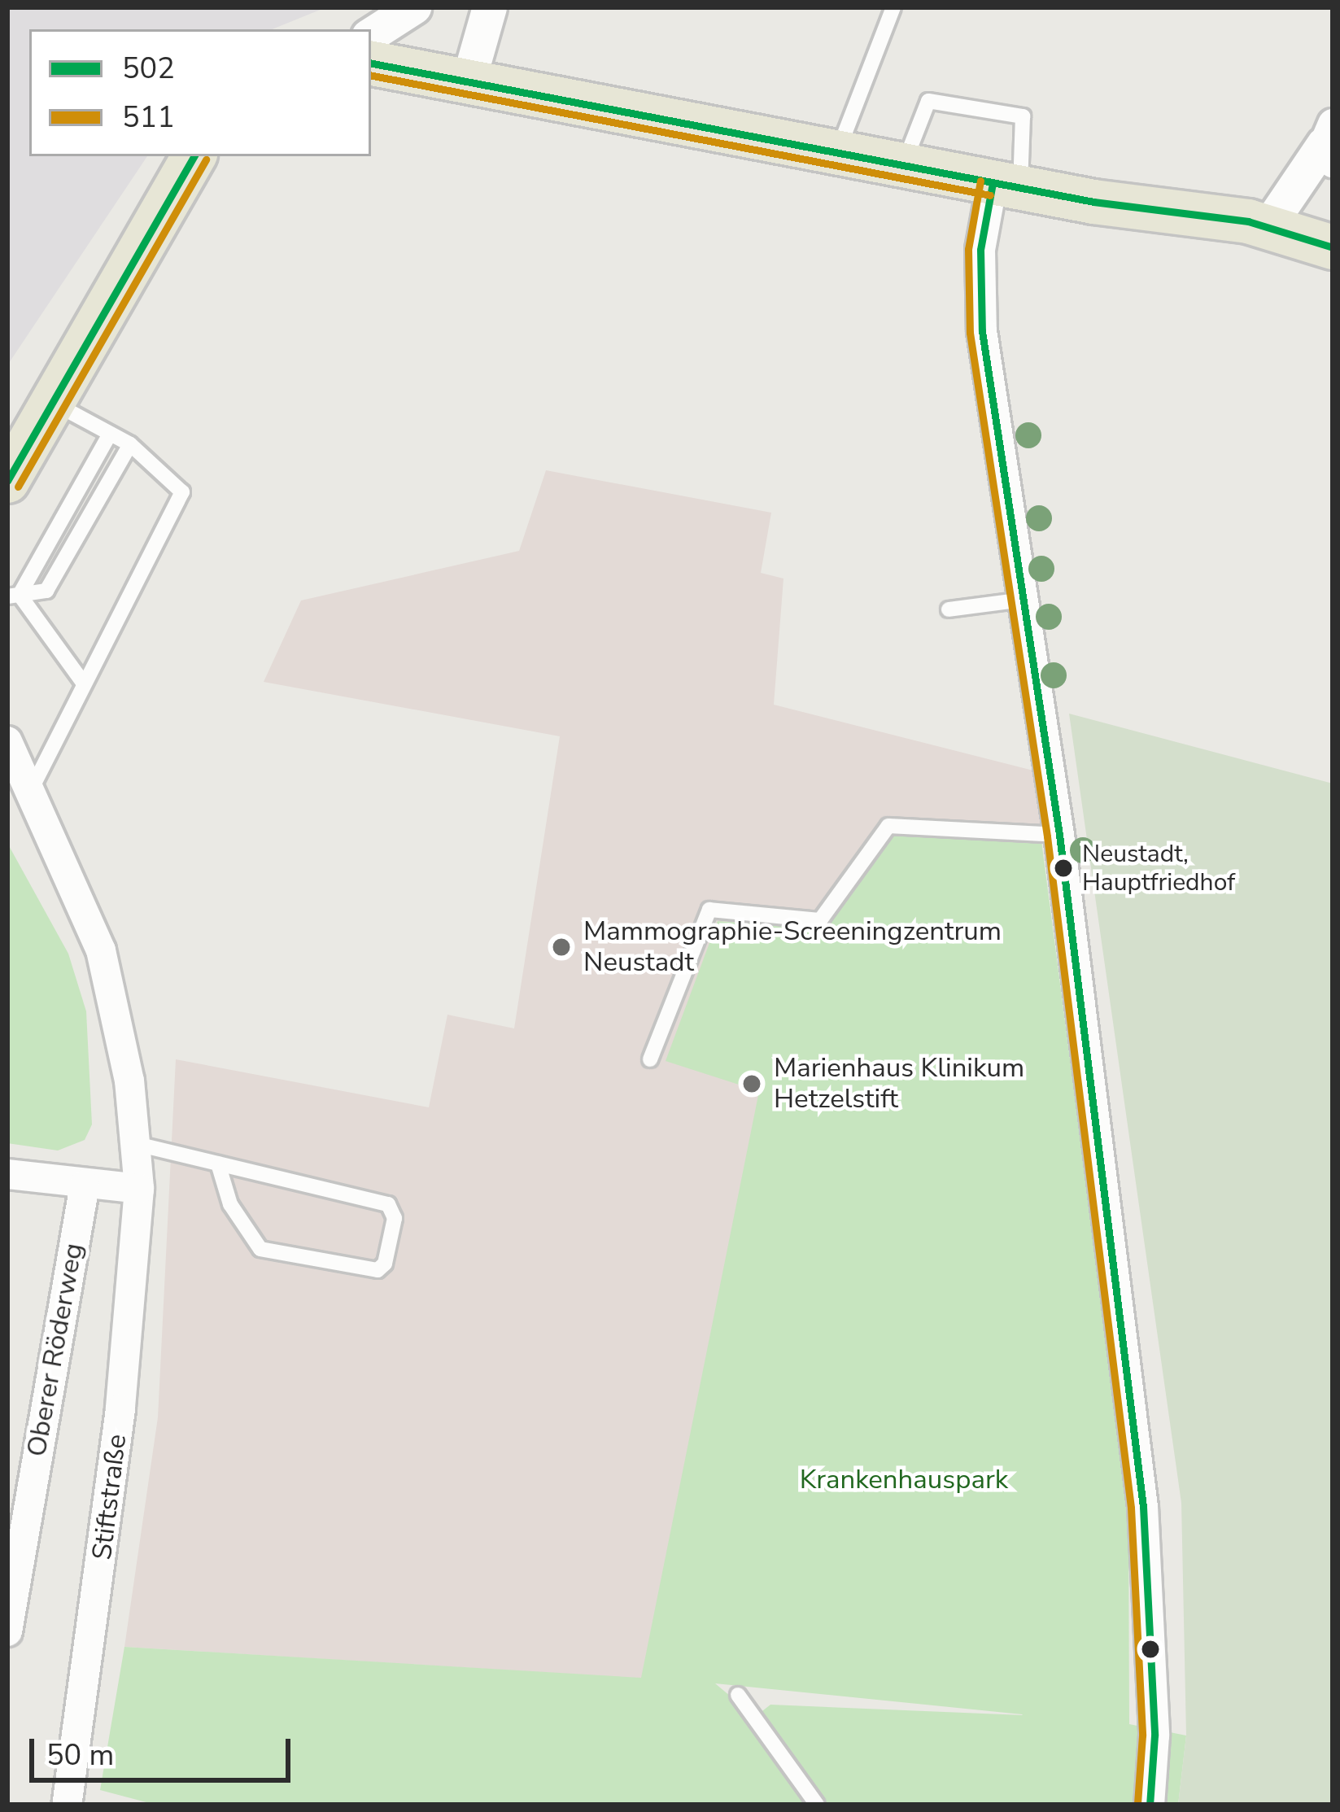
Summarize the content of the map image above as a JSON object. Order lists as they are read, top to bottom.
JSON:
{
  "streets": {
    "street": ["Oberer Röderweg", "Stiftstraße"]
  },
  "parks": ["Krankenhauspark"],
  "places": ["Neustadt, Hauptfriedhof", "Mammographie-Screeningzentrum Neustadt", "Marienhaus Klinikum Hetzelstift"],
  "lines": ["transit line 502", "transit line 511"],
  "legend": ["502", "511"],
  "scale_bar": "50 m"
}
